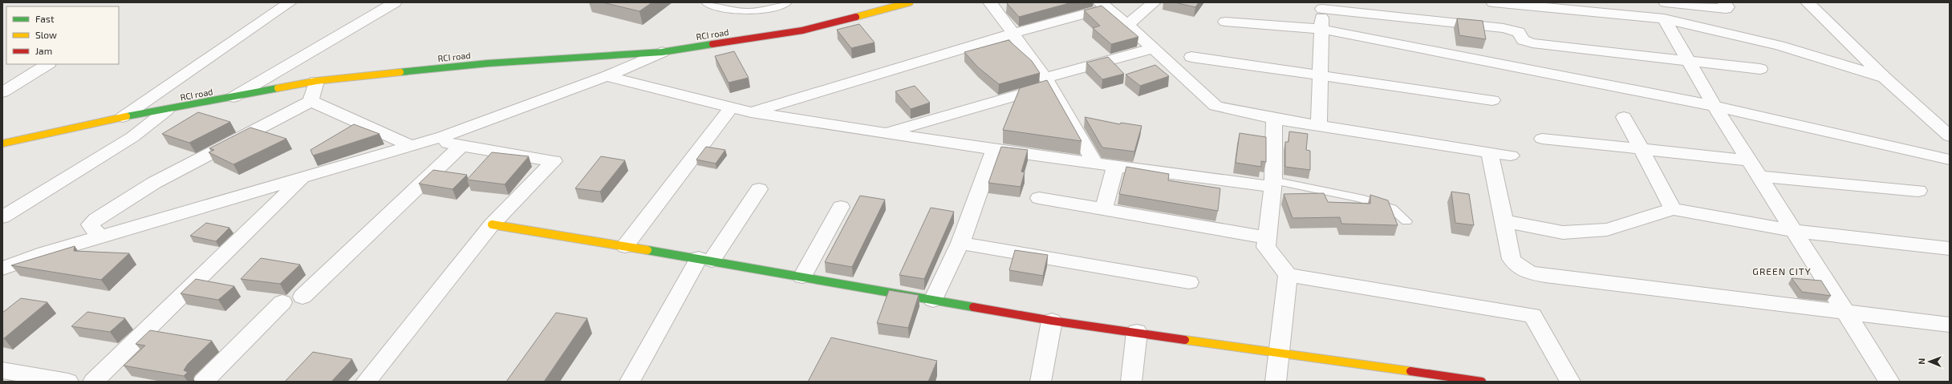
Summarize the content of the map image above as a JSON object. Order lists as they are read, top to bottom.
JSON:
{
  "streets": {
    "street": ["RCI road"]
  },
  "districts": ["GREEN CITY"],
  "legend": ["Fast", "Slow", "Jam"],
  "north": "left"
}
